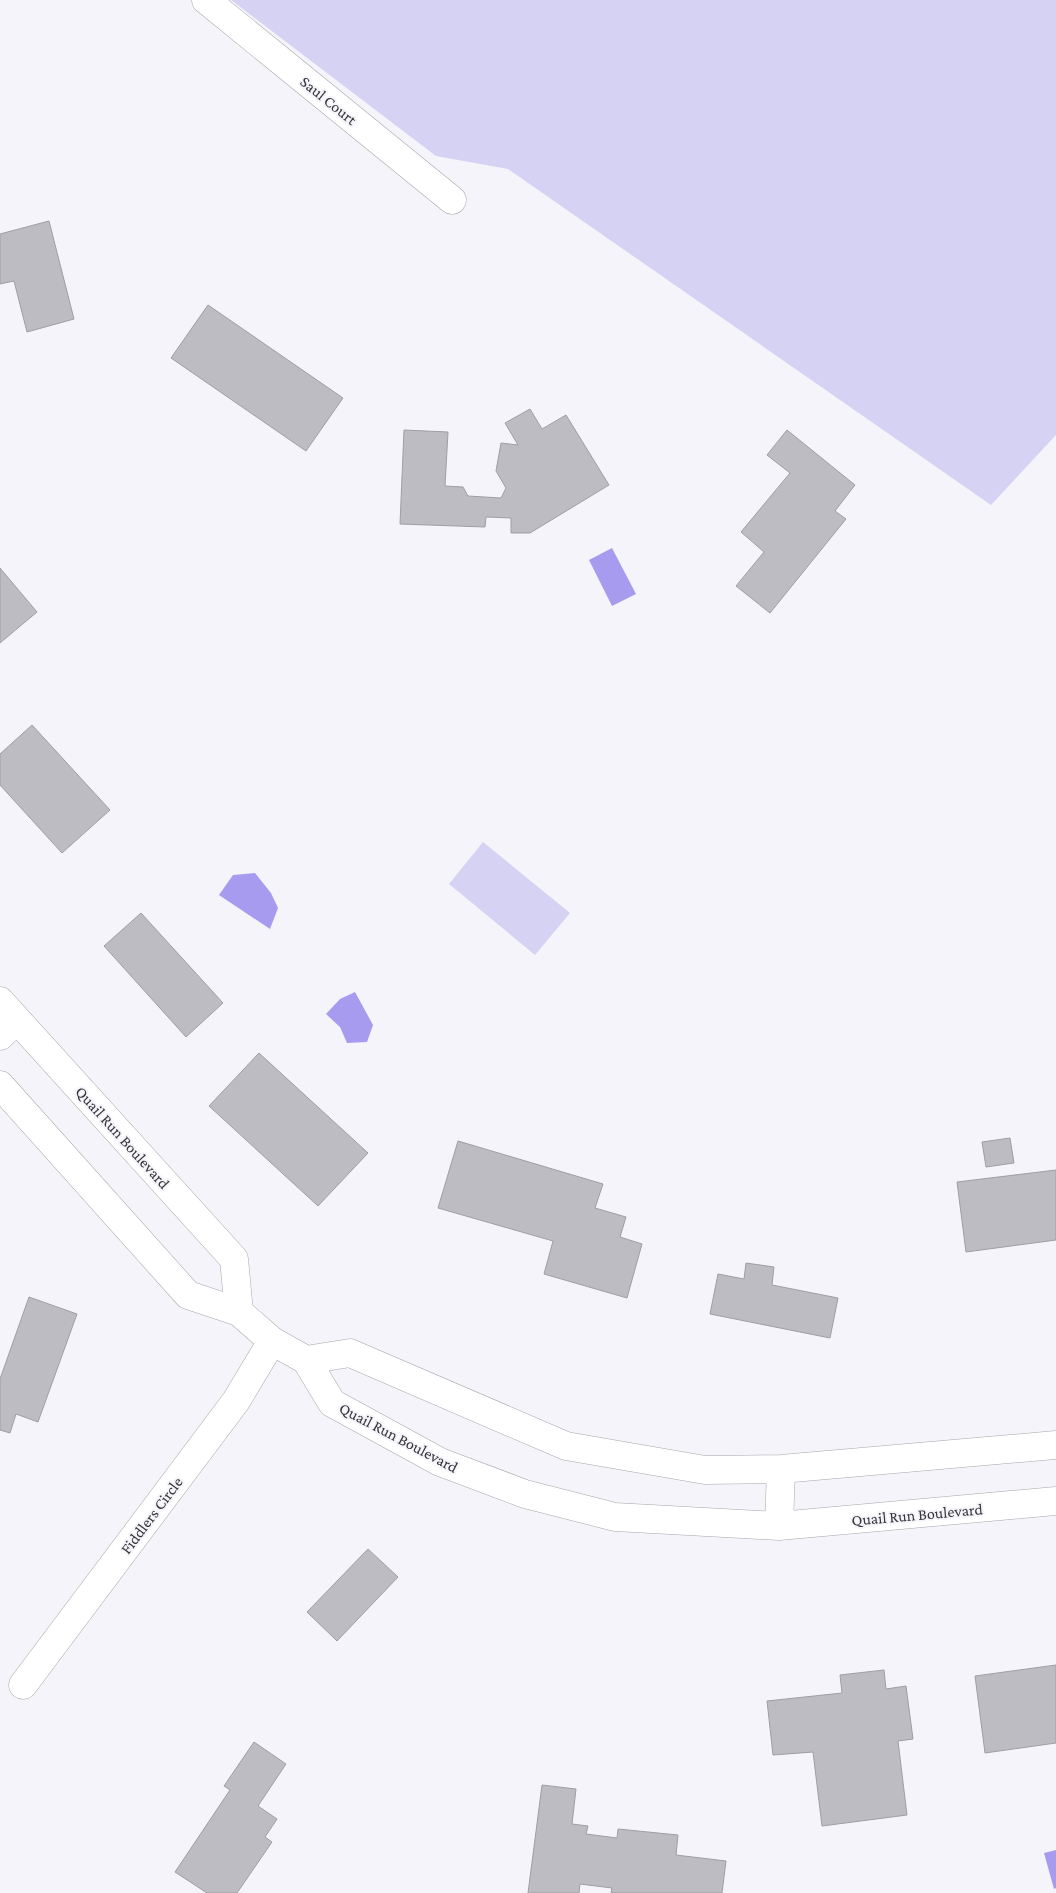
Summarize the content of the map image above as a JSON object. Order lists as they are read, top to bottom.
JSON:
{
  "streets": {
    "street": ["Saul Court", "Quail Run Boulevard", "Fiddlers Circle"]
  },
  "crossings": [
    ["Quail Run Boulevard", "Fiddlers Circle"]
  ]
}
